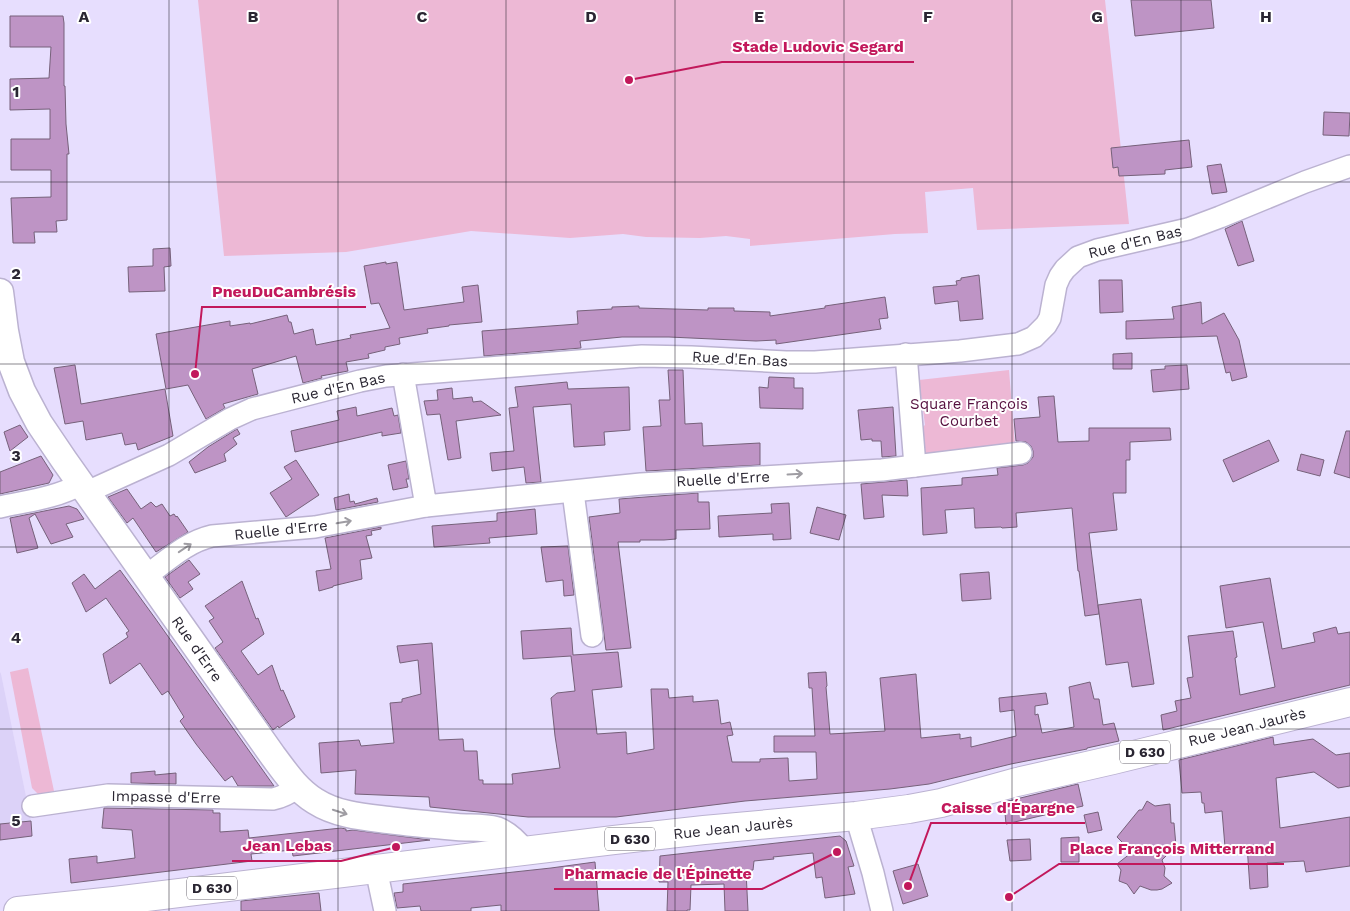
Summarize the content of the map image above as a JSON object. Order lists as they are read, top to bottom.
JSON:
{
  "streets": {
    "main road": ["Rue Jean Jaurès", "D 630"],
    "street": [
      "Rue d'En Bas",
      "Ruelle d'Erre",
      "Rue d'Erre",
      "Impasse d'Erre"
    ]
  },
  "crossings": [
    ["Rue d'En Bas", "Rue d'Erre"],
    ["Ruelle d'Erre", "Rue d'Erre"],
    ["Rue d'Erre", "Rue Jean Jaurès"],
    ["Rue d'Erre", "Impasse d'Erre"]
  ],
  "one_way": ["Ruelle d'Erre"],
  "parks": ["Square François Courbet"],
  "places": [
    "Stade Ludovic Segard",
    "PneuDuCambrésis",
    "Jean Lebas",
    "Pharmacie de l'Épinette",
    "Caisse d'Épargne",
    "Place François Mitterrand"
  ],
  "grid": {
    "columns": [
      "A",
      "B",
      "C",
      "D",
      "E",
      "F",
      "G",
      "H"
    ],
    "rows": [
      "1",
      "2",
      "3",
      "4",
      "5"
    ]
  }
}
